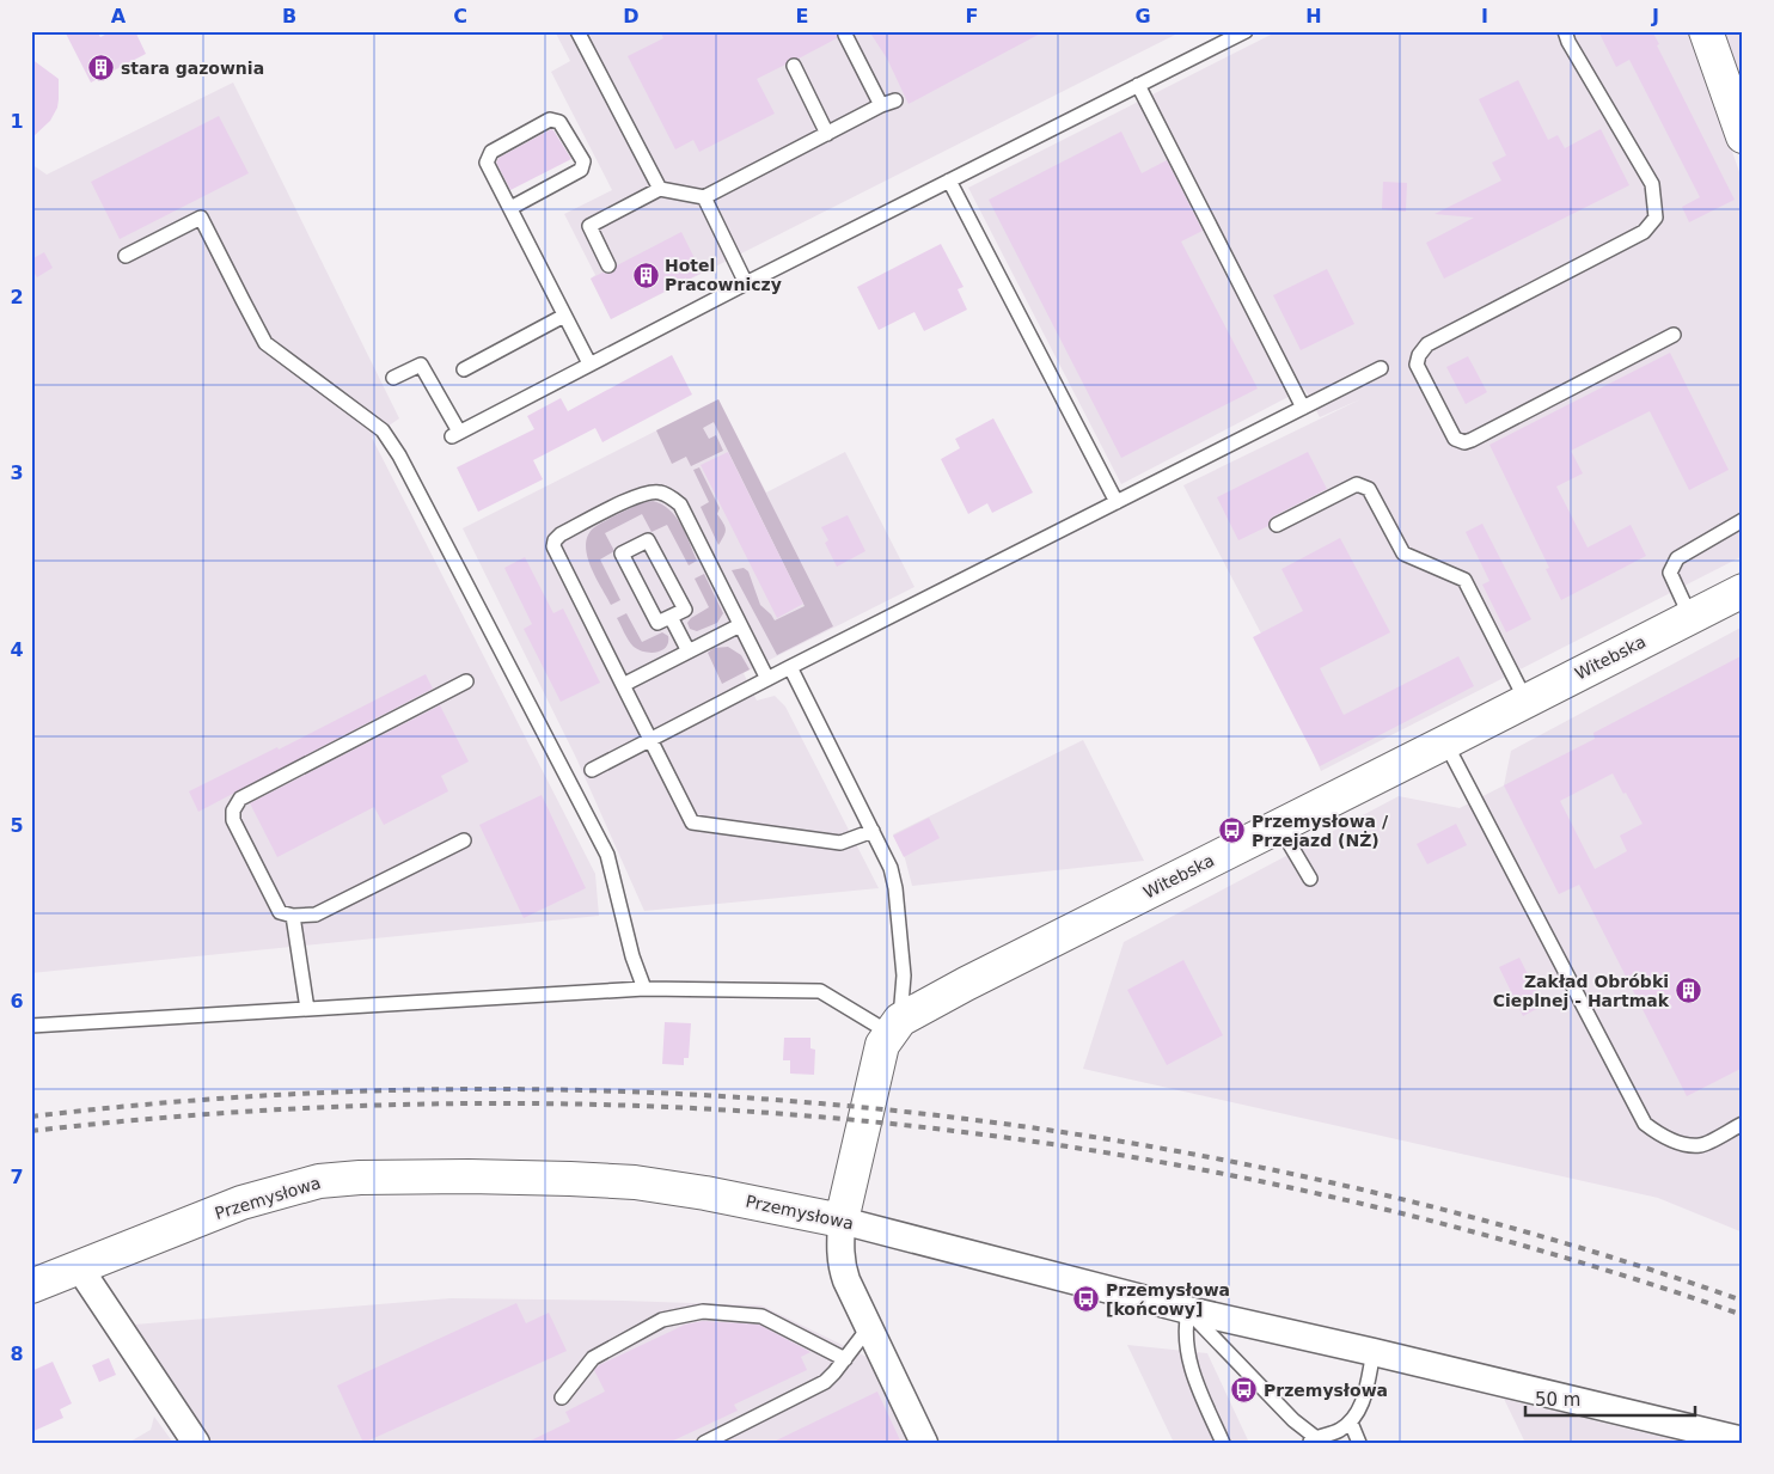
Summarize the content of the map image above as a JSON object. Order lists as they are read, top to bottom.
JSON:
{
  "streets": {
    "street": ["Witebska", "Przemysłowa"]
  },
  "places": {
    "building": ["stara gazownia", "Hotel Pracowniczy", "Zakład Obróbki Cieplnej - Hartmak"],
    "bus stop": ["Przemysłowa / Przejazd (NŻ)", "Przemysłowa [końcowy]", "Przemysłowa"]
  },
  "scale_bar": "50 m",
  "grid": {
    "columns": [
      "A",
      "B",
      "C",
      "D",
      "E",
      "F",
      "G",
      "H",
      "I",
      "J"
    ],
    "rows": [
      "1",
      "2",
      "3",
      "4",
      "5",
      "6",
      "7",
      "8"
    ]
  }
}
